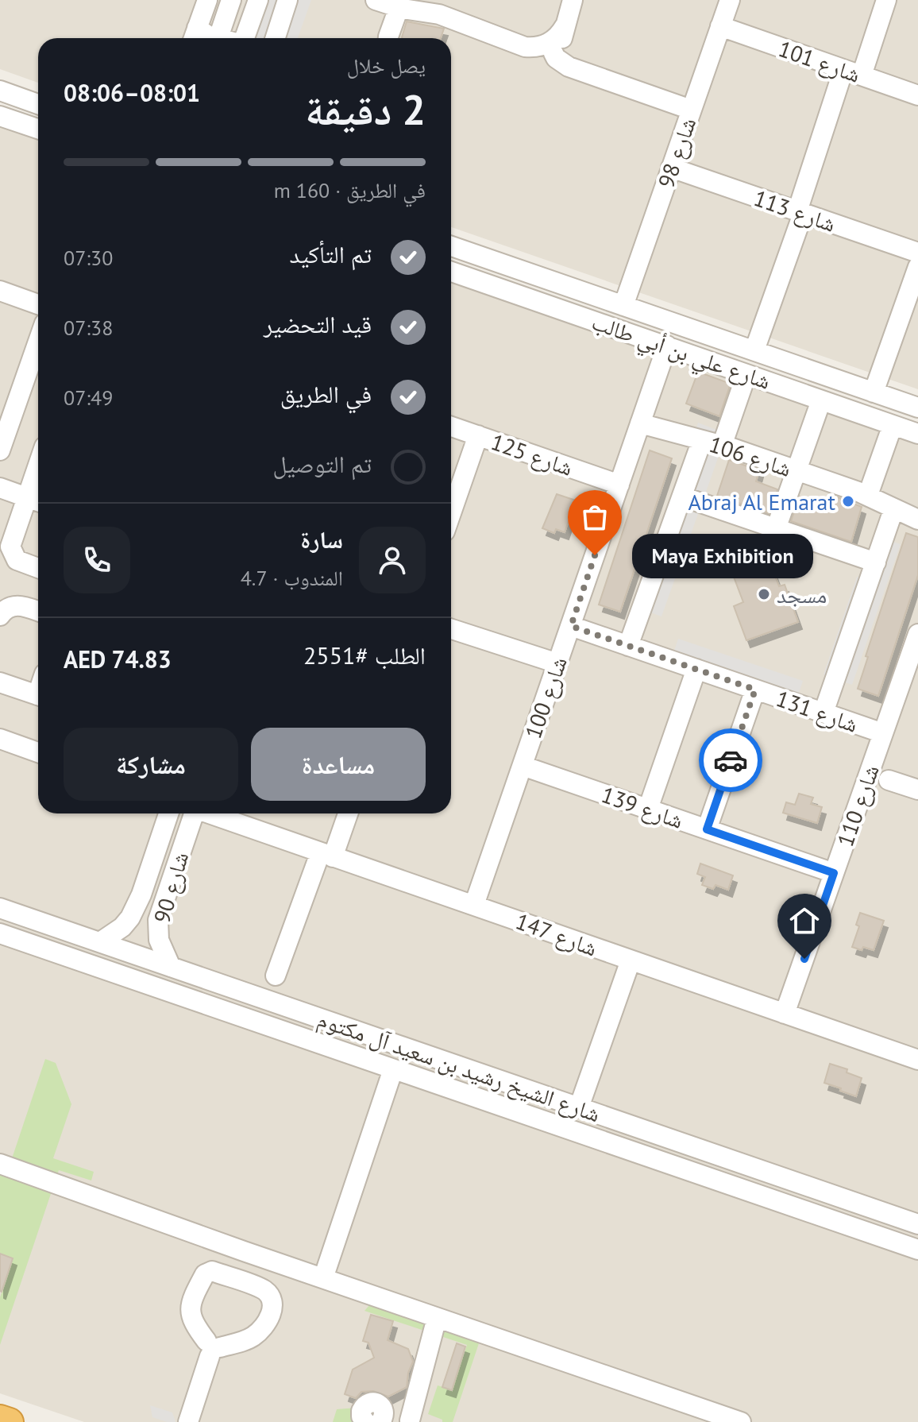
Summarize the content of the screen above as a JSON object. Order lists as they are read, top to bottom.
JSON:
{
  "streets": {
    "street": [
      "شارع 101",
      "شارع 98",
      "شارع 113",
      "شارع علي بن أبي طالب",
      "شارع 125",
      "شارع 106",
      "شارع 100",
      "شارع 131",
      "شارع 110",
      "شارع 139",
      "شارع 90",
      "شارع 147",
      "شارع الشيخ رشيد بن سعيد آل مكتوم"
    ]
  },
  "crossings": [
    ["شارع 101", "شارع 98"],
    ["شارع 98", "شارع 113"],
    ["شارع 98", "شارع علي بن أبي طالب"],
    ["شارع علي بن أبي طالب", "شارع 100"],
    ["شارع 125", "شارع 100"],
    ["شارع 106", "شارع 100"],
    ["شارع 100", "شارع 131"],
    ["شارع 100", "شارع 139"],
    ["شارع 100", "شارع 147"],
    ["شارع 131", "شارع 110"],
    ["شارع 110", "شارع 139"],
    ["شارع 110", "شارع 147"],
    ["شارع 90", "شارع الشيخ رشيد بن سعيد آل مكتوم"]
  ],
  "places": ["Abraj Al Emarat", "Maya Exhibition", "مسجد"],
  "page": {
    "heading": ["2 دقيقة", "يصل خلال", "08:01–08:06"],
    "panel": [
      "سارة",
      "المندوب · 4.7",
      "الطلب #2551",
      "AED 74.83"
    ],
    "bar": "في الطريق · 160 m",
    "list": [
      ["تم التأكيد", "07:30"],
      ["قيد التحضير", "07:38"],
      ["في الطريق", "07:49"],
      "تم التوصيل"
    ],
    "bubble": "Maya Exhibition",
    "buttons": ["مساعدة", "مشاركة"]
  }
}
